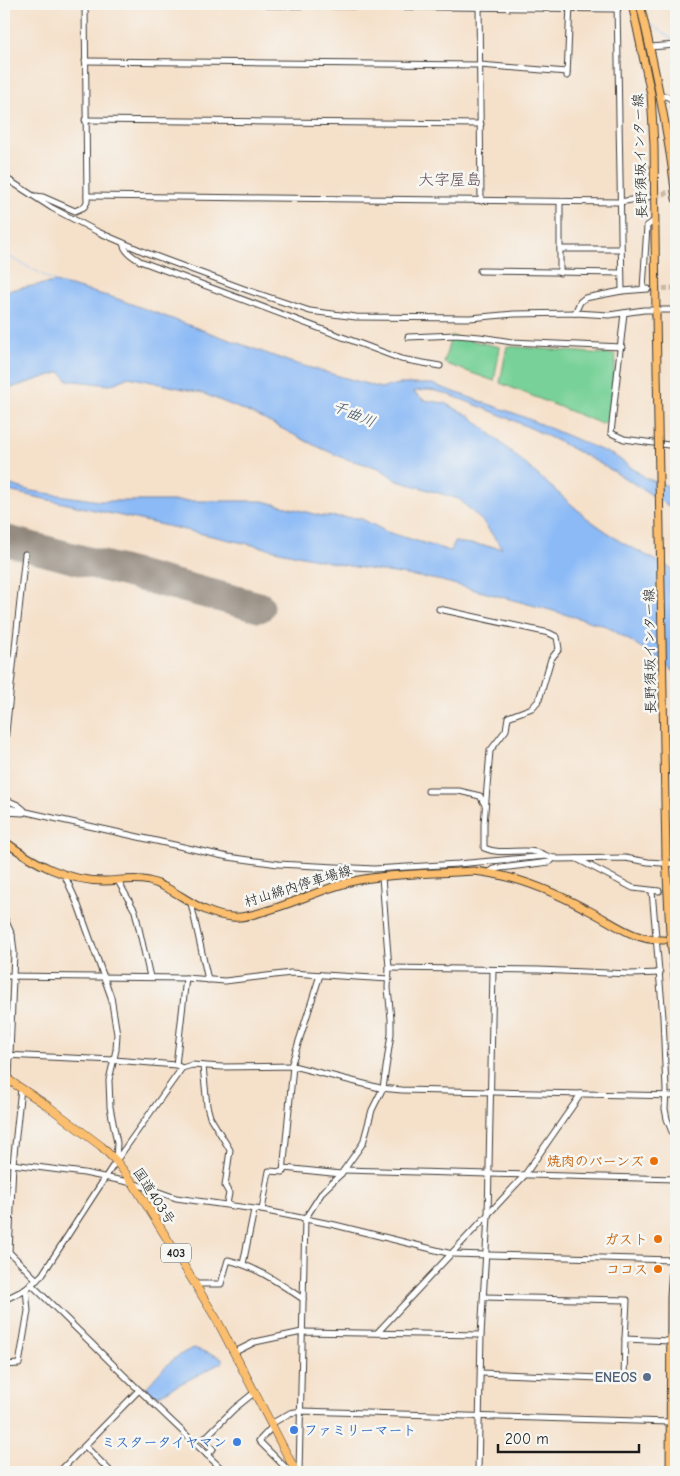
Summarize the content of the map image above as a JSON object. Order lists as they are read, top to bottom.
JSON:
{
  "streets": {
    "highway": ["国道403号", "403"],
    "main road": ["長野須坂インター線", "村山綿内停車場線"]
  },
  "districts": ["大字屋島"],
  "water": ["千曲川"],
  "places": [
    "焼肉のバーンズ",
    "ガスト",
    "ココス",
    "ENEOS",
    "ファミリーマート",
    "ミスタータイヤマン"
  ],
  "scale_bar": "200 m"
}
